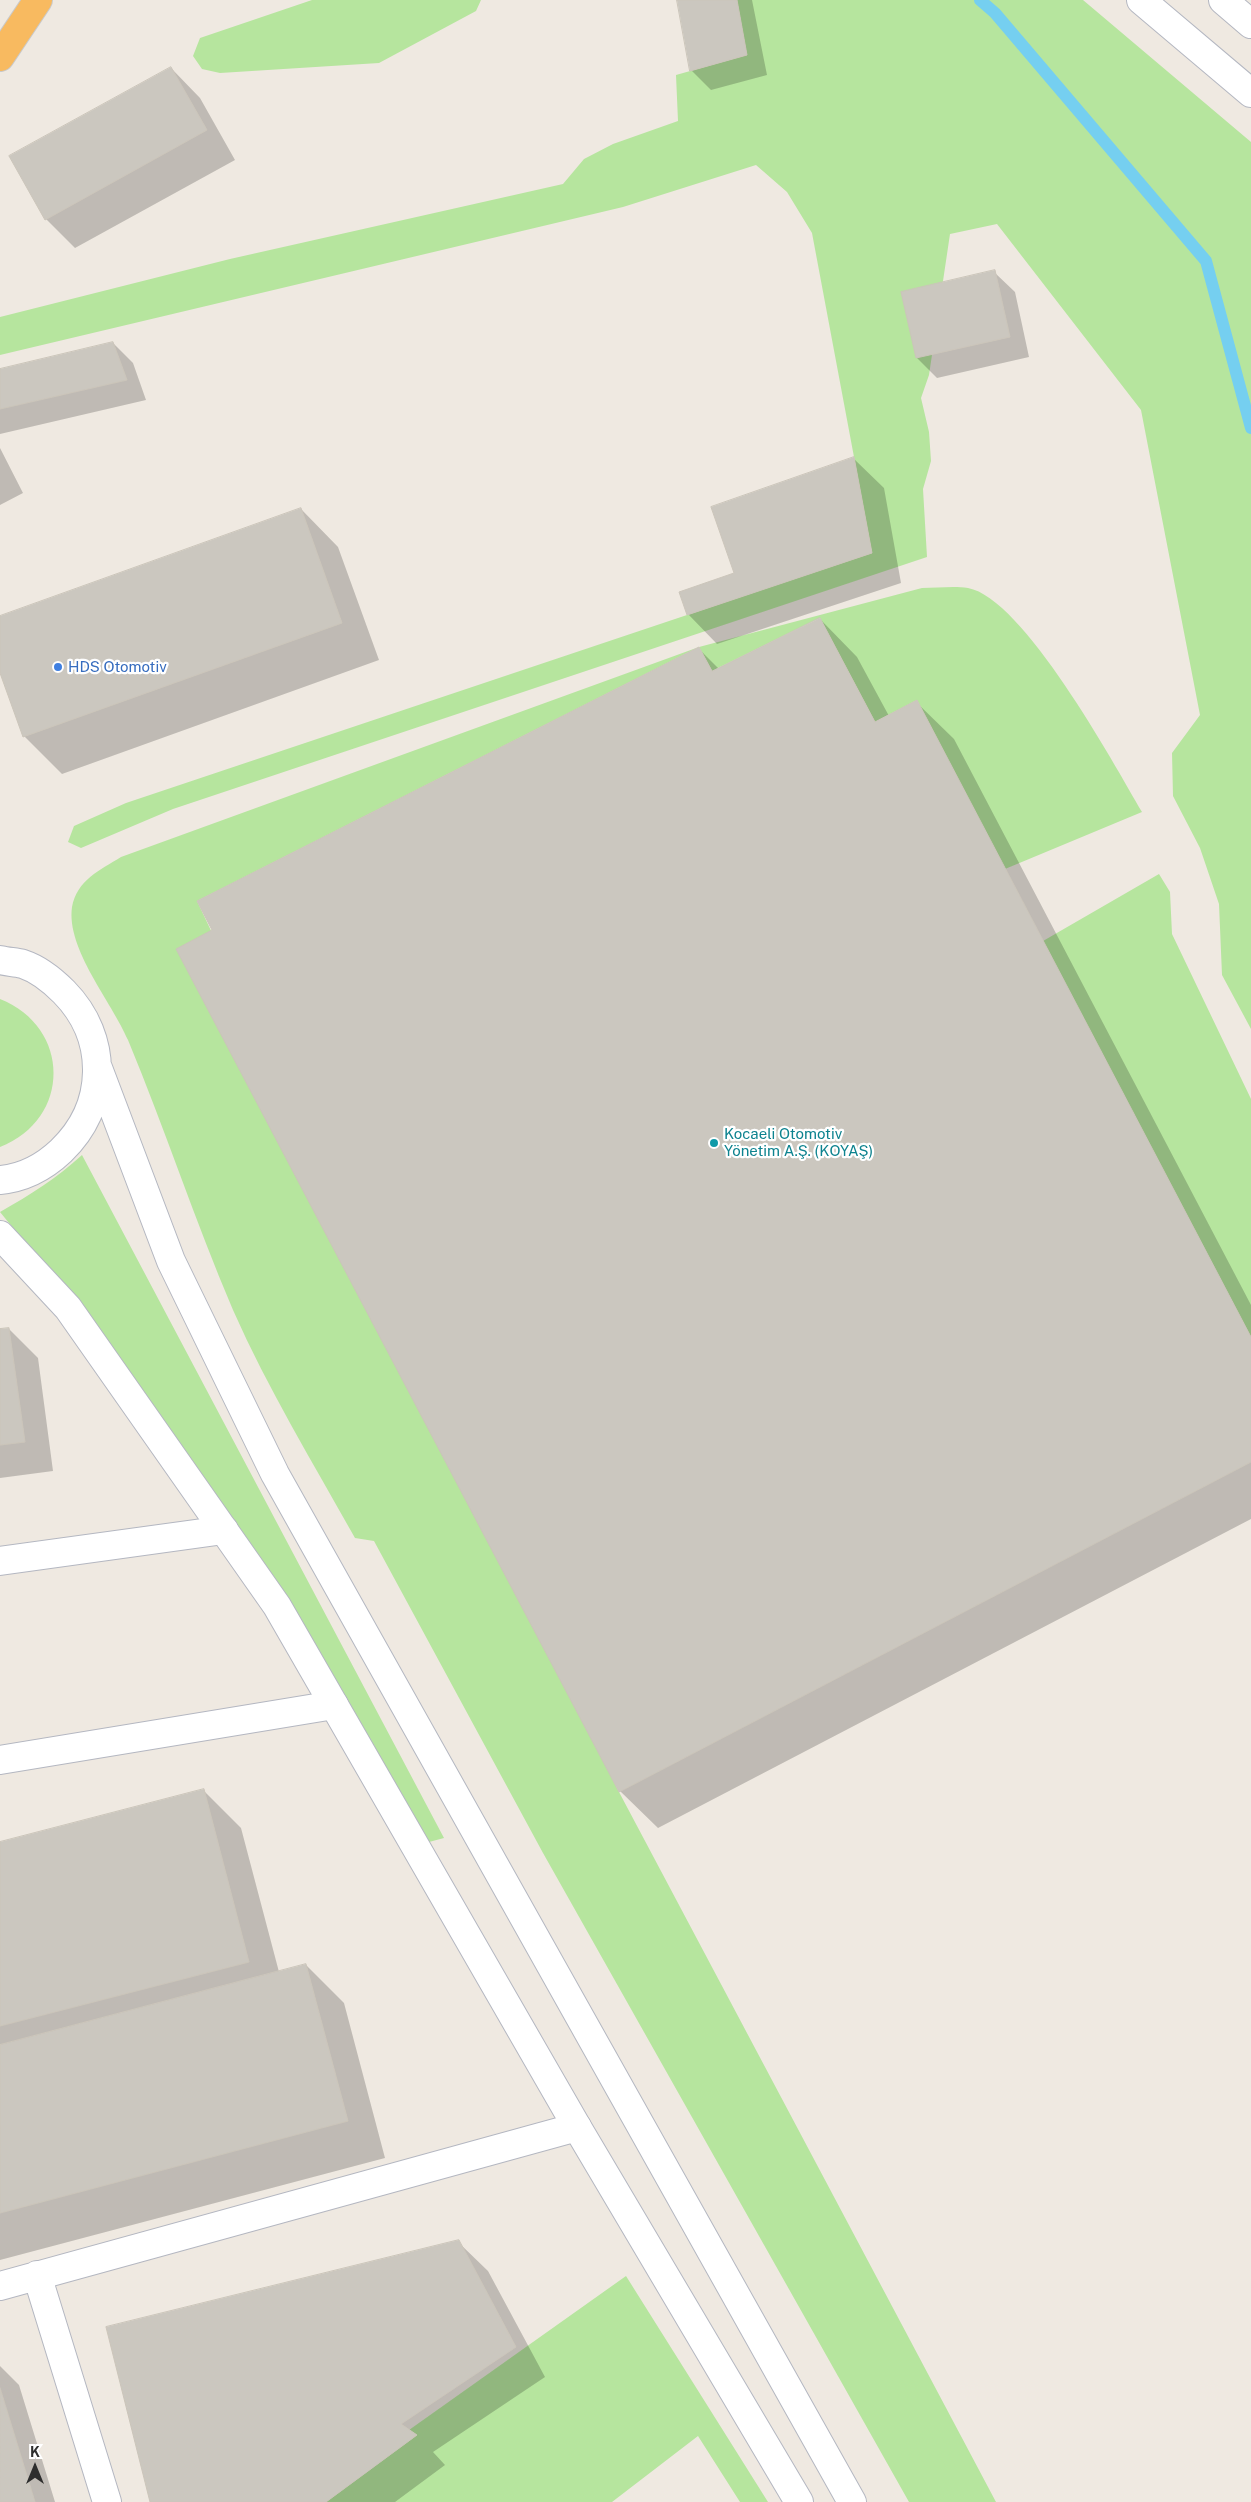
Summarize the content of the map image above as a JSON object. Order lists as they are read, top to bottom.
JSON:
{
  "places": ["HDS Otomotiv", "Kocaeli Otomotiv Yönetim A.Ş. (KOYAŞ)"],
  "north": "top"
}
